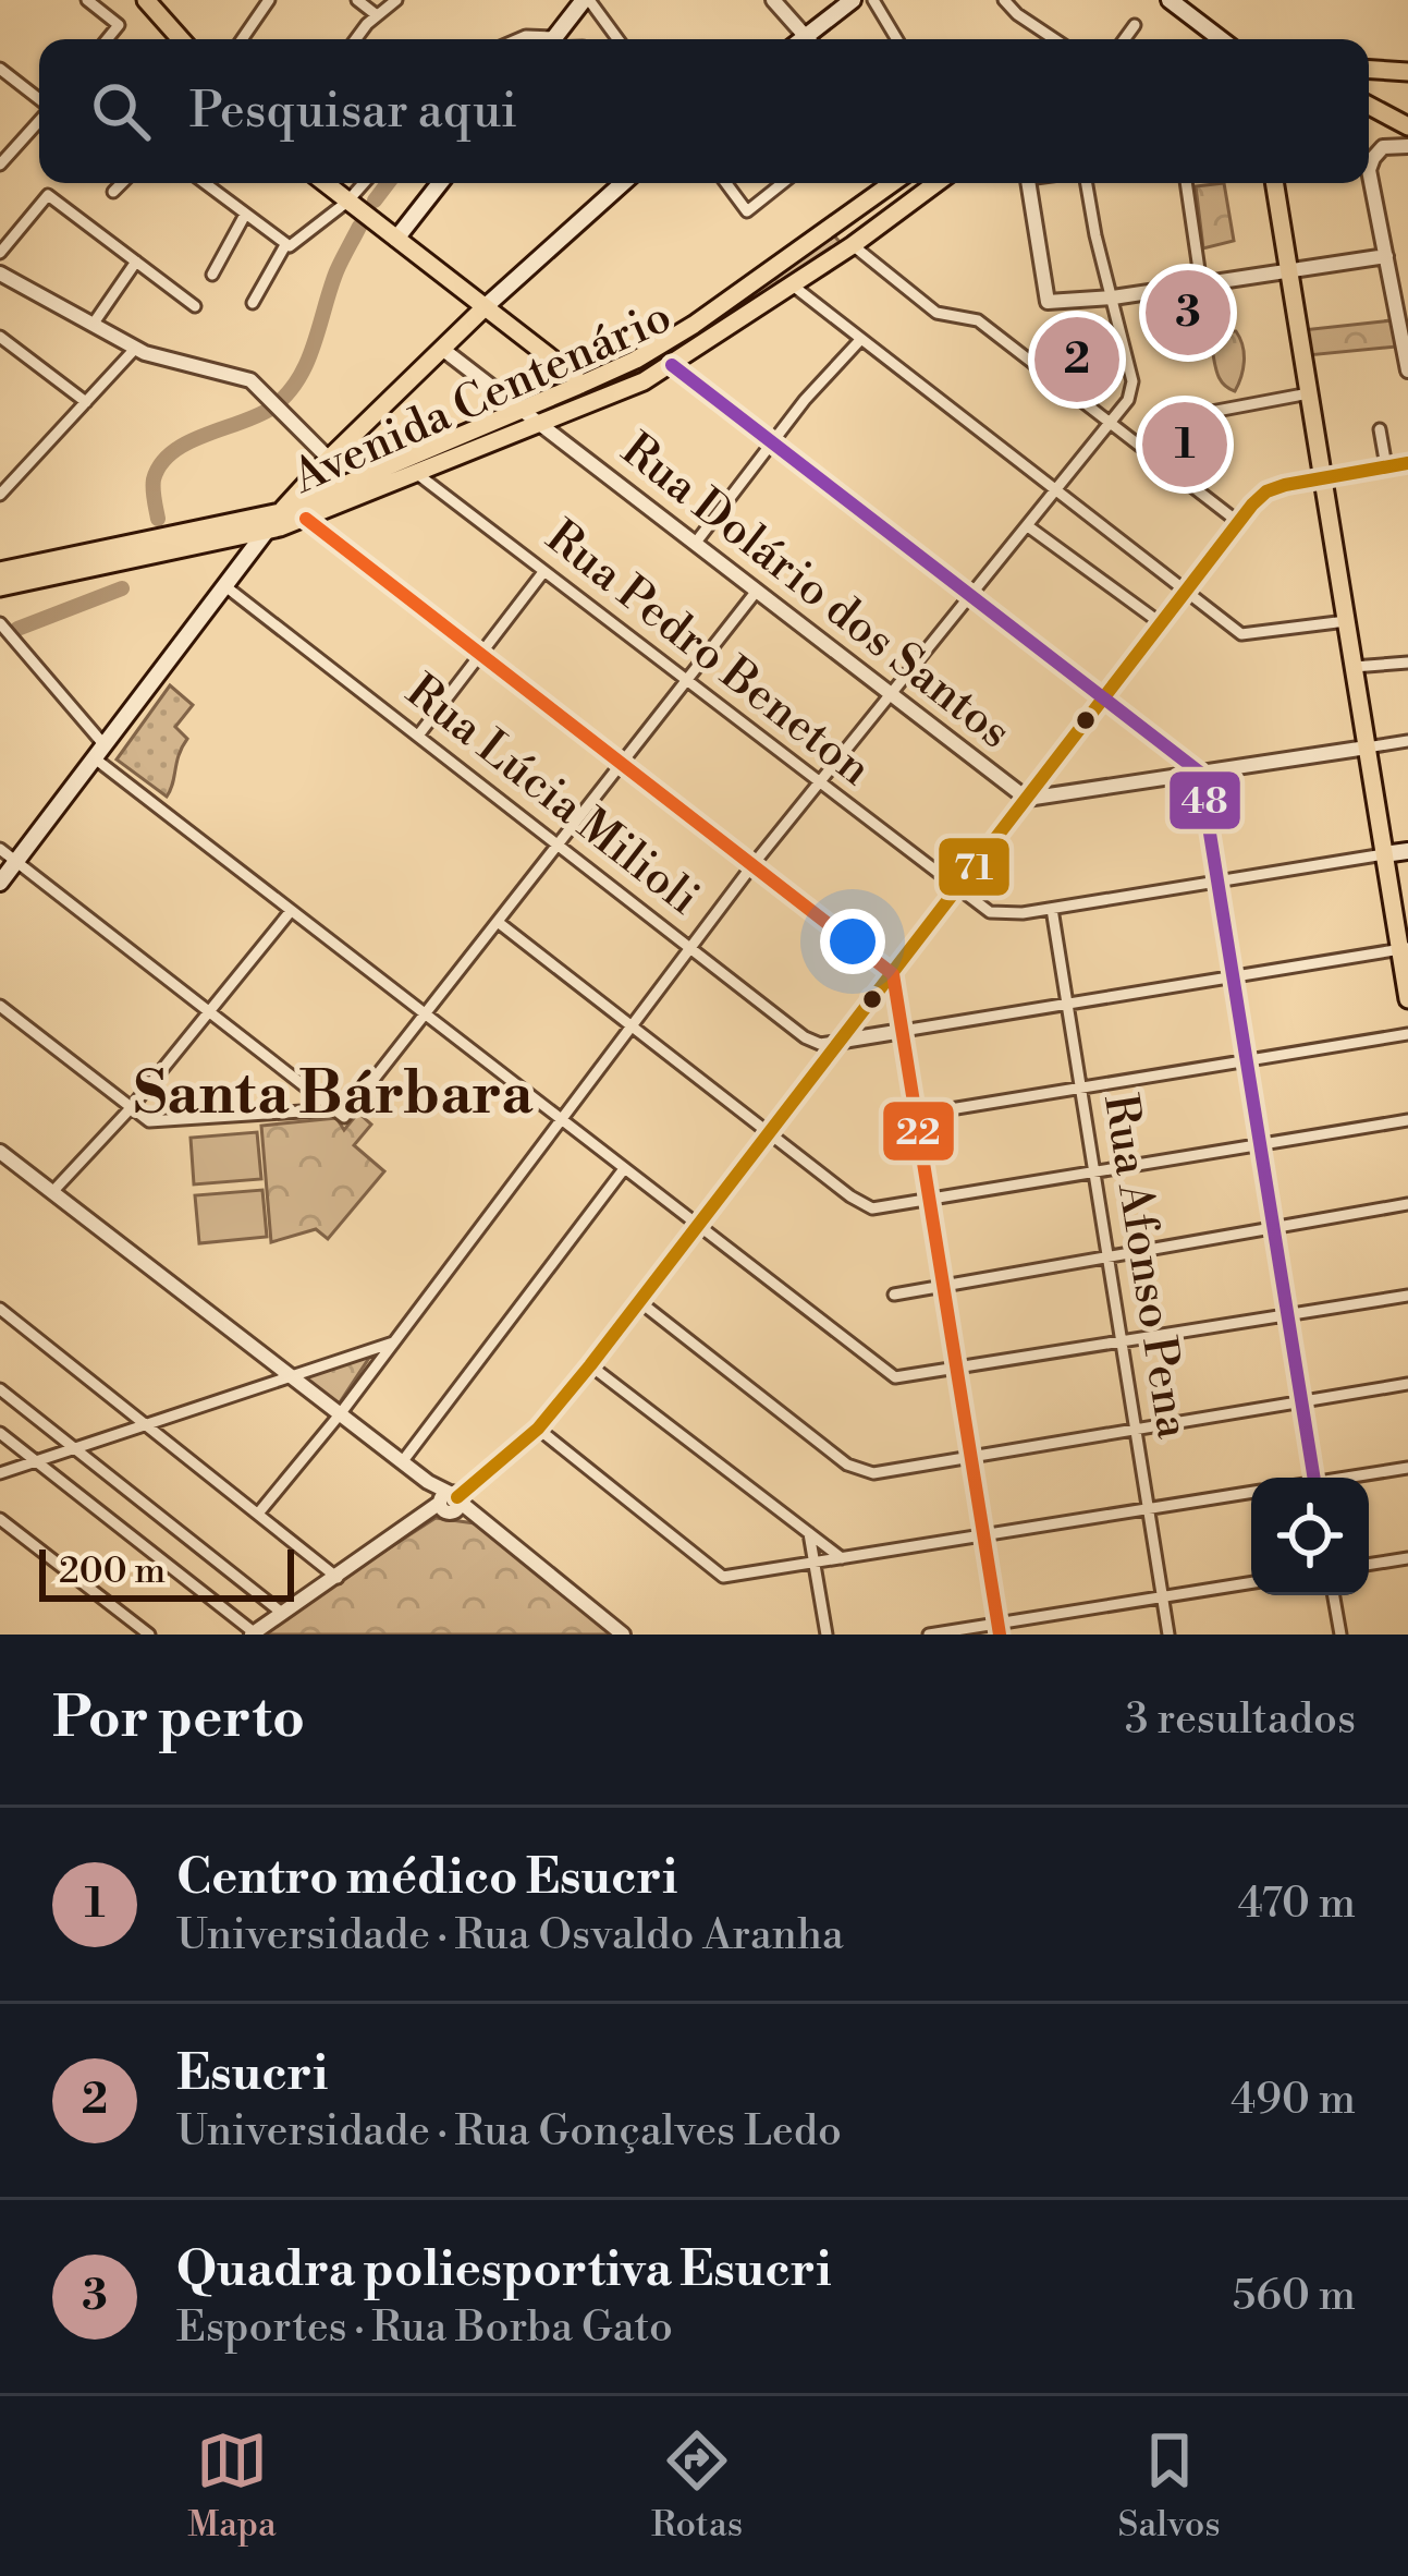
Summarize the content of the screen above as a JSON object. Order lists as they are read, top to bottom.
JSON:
{
  "streets": {
    "main road": ["Avenida Centenário"],
    "street": [
      "Rua Dolário dos Santos",
      "Rua Pedro Beneton",
      "Rua Lúcia Milioli",
      "Rua Afonso Pena"
    ]
  },
  "crossings": [
    ["Avenida Centenário", "Rua Dolário dos Santos"],
    ["Avenida Centenário", "Rua Pedro Beneton"],
    ["Rua Pedro Beneton", "Rua Afonso Pena"]
  ],
  "districts": ["Santa Bárbara"],
  "lines": ["transit line 48", "transit line 71", "transit line 22"],
  "scale_bar": "200 m",
  "page": {
    "search": "Pesquisar aqui",
    "pins": ["3", "2", "1"],
    "scale": "200 m",
    "heading": ["Por perto", "3 resultados"],
    "list": [
      {
        "mark": "1",
        "name": "Centro médico Esucri",
        "note": "Universidade · Rua Osvaldo Aranha",
        "value": "470 m"
      },
      {
        "mark": "2",
        "name": "Esucri",
        "note": "Universidade · Rua Gonçalves Ledo",
        "value": "490 m"
      },
      {
        "mark": "3",
        "name": "Quadra poliesportiva Esucri",
        "note": "Esportes · Rua Borba Gato",
        "value": "560 m"
      }
    ],
    "nav": ["Mapa", "Rotas", "Salvos"]
  }
}
